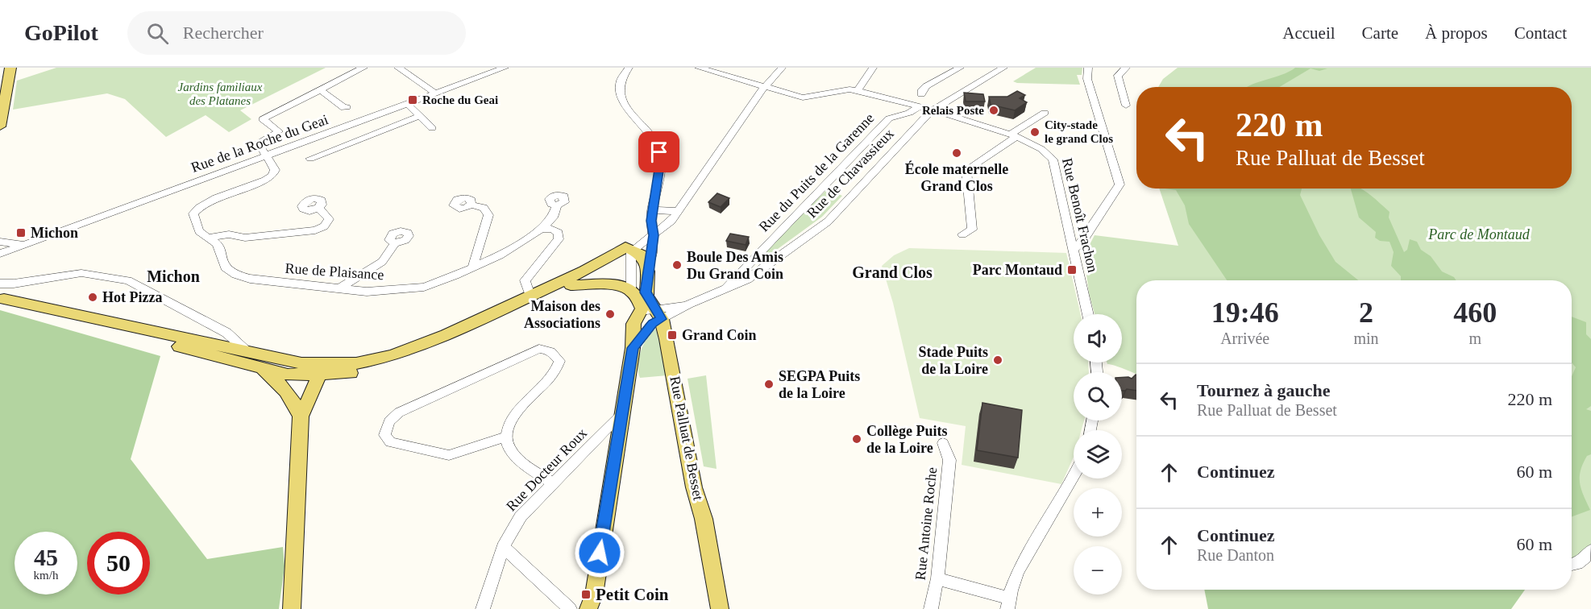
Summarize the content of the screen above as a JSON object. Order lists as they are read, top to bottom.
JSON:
{
  "streets": {
    "main road": ["Rue Palluat de Besset"],
    "street": [
      "Rue de la Roche du Geai",
      "Rue du Puits de la Garenne",
      "Rue de Chavassieux",
      "Rue Benoît Frachon",
      "Rue de Plaisance",
      "Rue Docteur Roux",
      "Rue Antoine Roche"
    ]
  },
  "crossings": [
    ["Rue de la Roche du Geai", "Rue de Plaisance"],
    ["Rue du Puits de la Garenne", "Rue de Chavassieux"],
    ["Rue du Puits de la Garenne", "Rue Benoît Frachon"],
    ["Rue de Chavassieux", "Rue Benoît Frachon"],
    ["Rue de Chavassieux", "Rue Palluat de Besset"]
  ],
  "districts": ["Grand Clos", "Michon"],
  "parks": ["Jardins familiaux des Platanes", "Parc de Montaud"],
  "places": {
    "transit": [
      "Roche du Geai",
      "Michon",
      "Parc Montaud",
      "Grand Coin",
      "Petit Coin"
    ],
    "other": [
      "Relais Poste",
      "City-stade le grand Clos",
      "École maternelle Grand Clos",
      "Boule Des Amis Du Grand Coin",
      "Hot Pizza",
      "Maison des Associations",
      "Stade Puits de la Loire",
      "SEGPA Puits de la Loire",
      "Collège Puits de la Loire"
    ]
  },
  "page": {
    "header": "GoPilot",
    "search": "Rechercher",
    "nav": [
      "Accueil",
      "Carte",
      "À propos",
      "Contact"
    ],
    "turn": ["220 m", "Rue Palluat de Besset"],
    "eta": [
      "19:46",
      "Arrivée",
      "2",
      "min",
      "460",
      "m"
    ],
    "map_buttons": ["+", "−"],
    "list": [
      {
        "name": "Tournez à gauche",
        "note": "Rue Palluat de Besset",
        "value": "220 m"
      },
      {
        "name": "Continuez",
        "value": "60 m"
      },
      {
        "name": "Continuez",
        "note": "Rue Danton",
        "value": "60 m"
      }
    ],
    "speed": "45 km/h",
    "limit": "50"
  }
}
